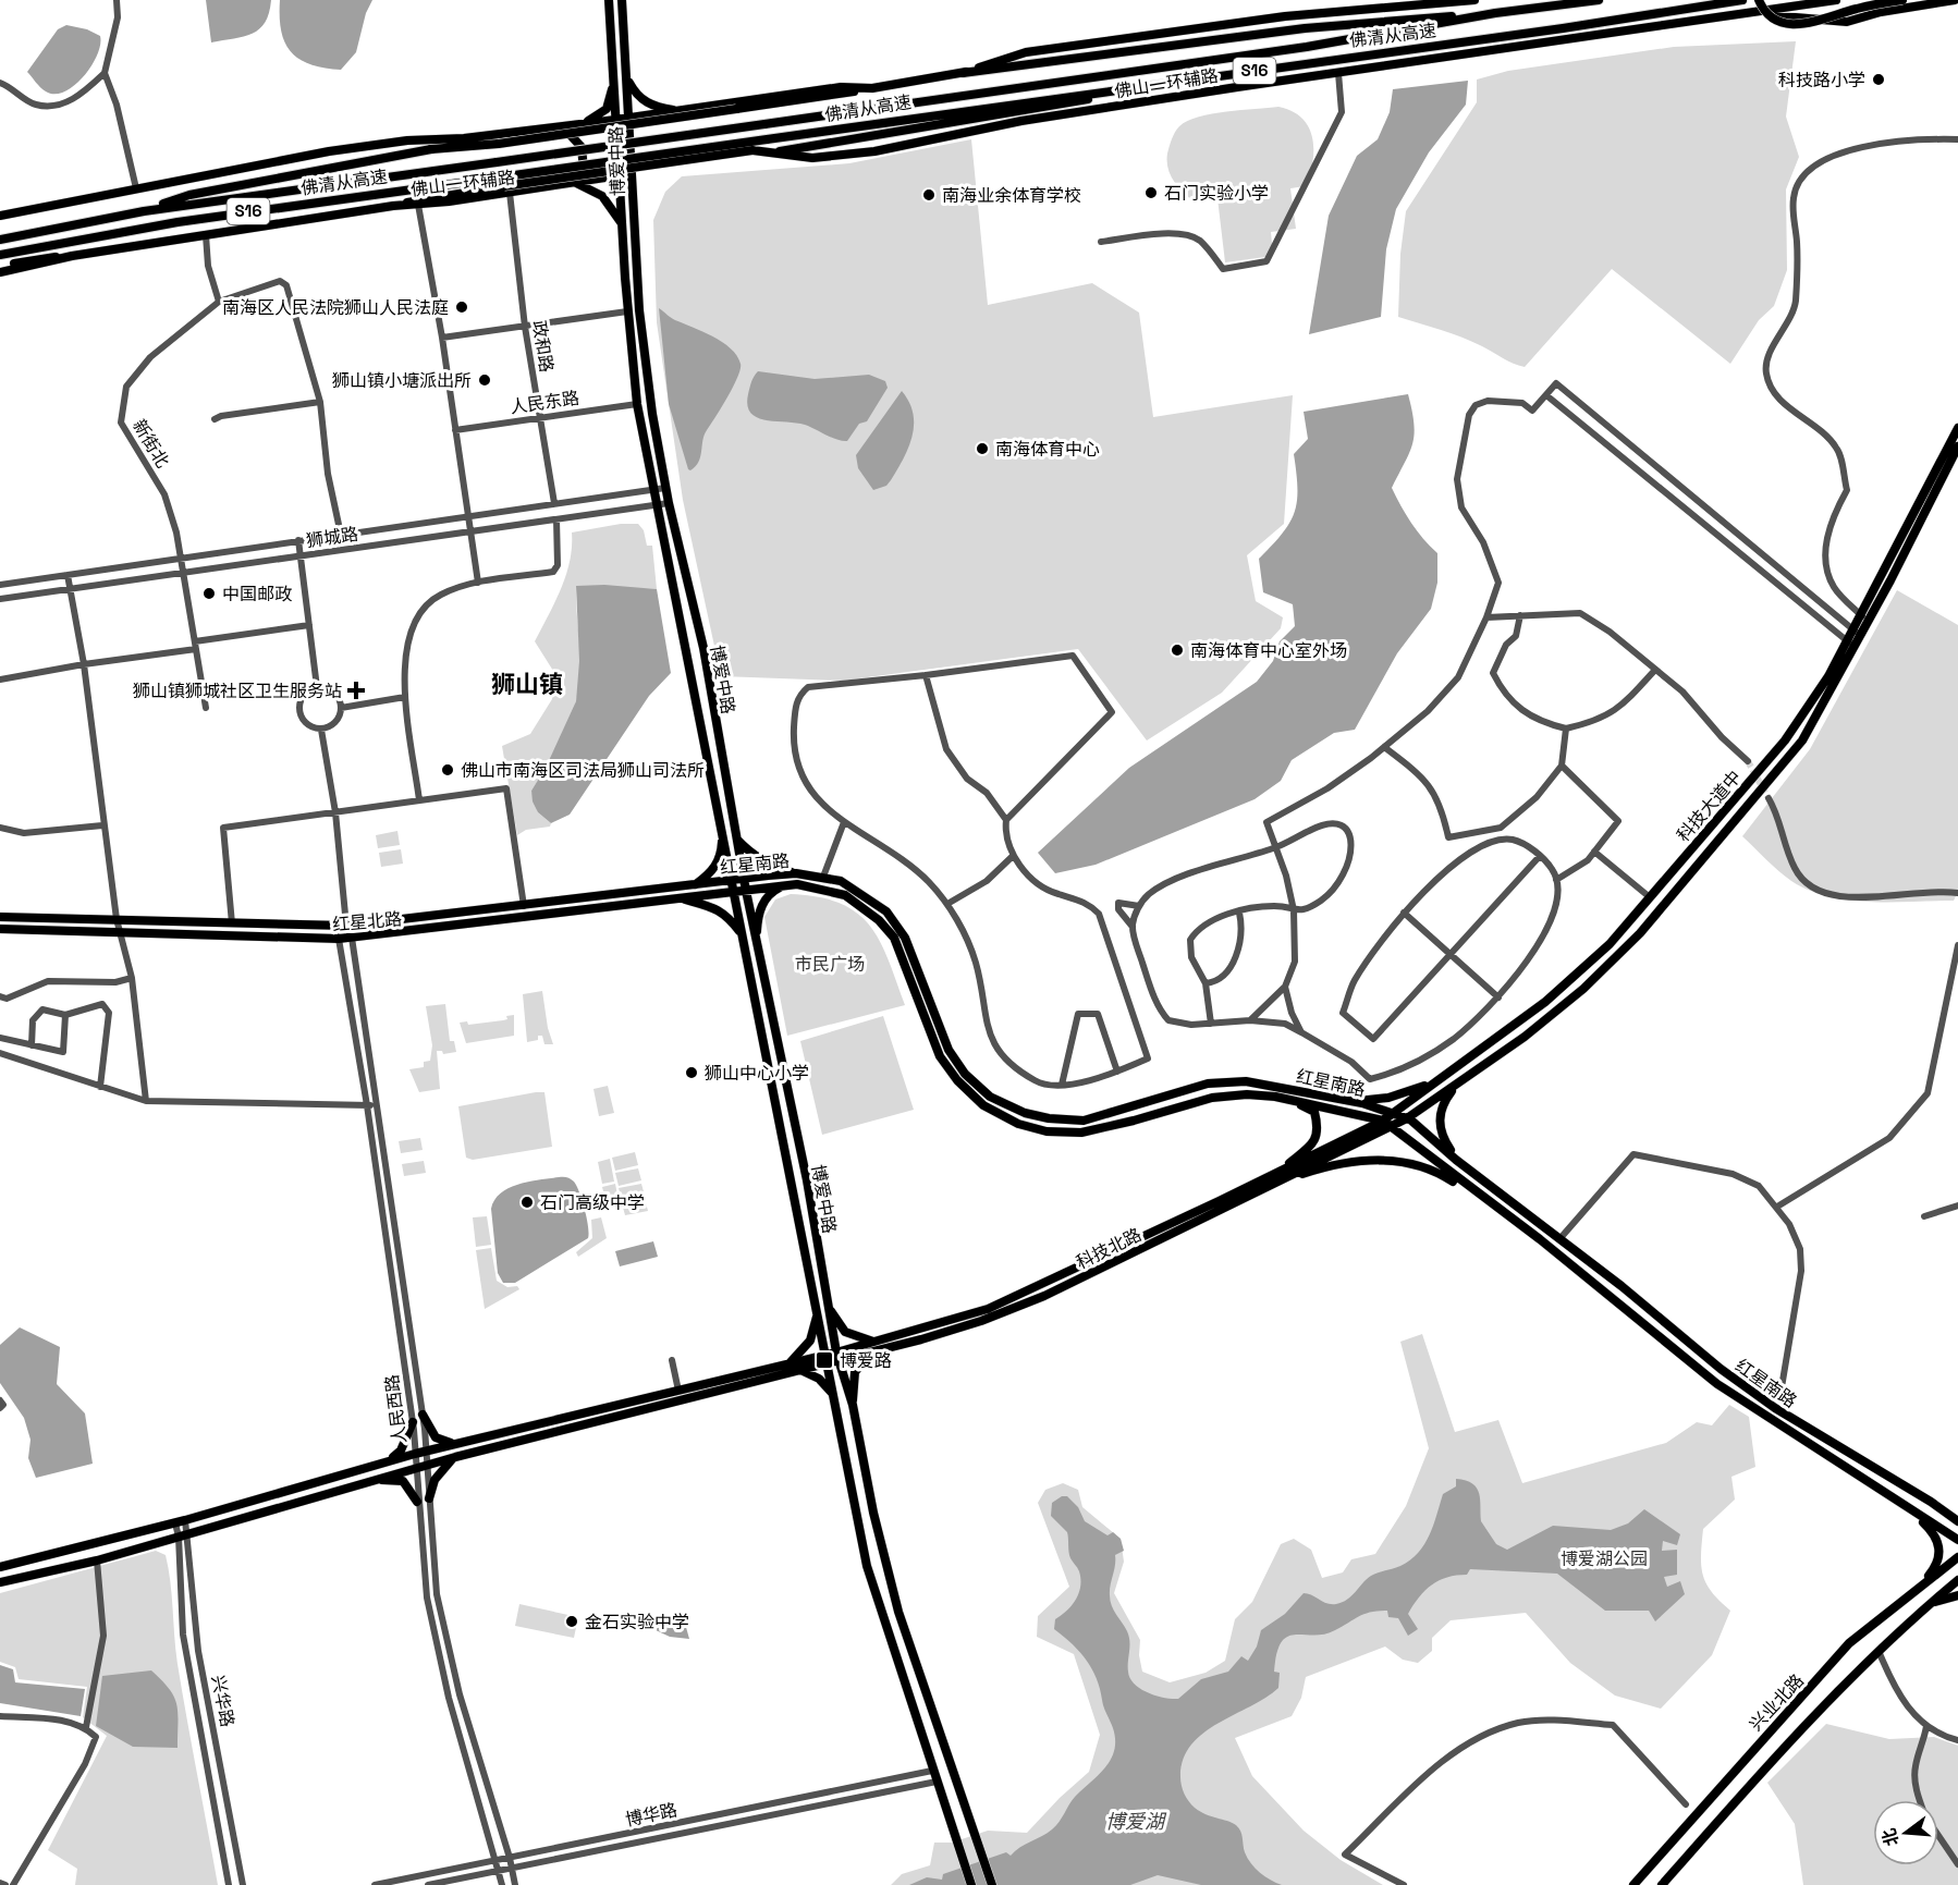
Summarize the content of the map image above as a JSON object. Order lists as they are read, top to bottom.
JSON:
{
  "streets": {
    "highway": ["佛清从高速", "S16"],
    "main road": [
      "佛山一环辅路",
      "博爱中路",
      "科技大道中",
      "红星南路",
      "红星北路",
      "科技北路",
      "兴业北路"
    ],
    "street": [
      "政和路",
      "人民东路",
      "新街北",
      "狮城路",
      "人民西路",
      "兴华路",
      "博华路"
    ]
  },
  "crossings": [
    ["佛清从高速", "佛山一环辅路"],
    ["佛清从高速", "政和路"],
    ["佛山一环辅路", "博爱中路"],
    ["佛山一环辅路", "政和路"],
    ["博爱中路", "人民东路"],
    ["博爱中路", "狮城路"],
    ["博爱中路", "红星南路"],
    ["博爱中路", "红星北路"],
    ["博爱中路", "科技北路"],
    ["政和路", "人民东路"],
    ["政和路", "狮城路"],
    ["新街北", "狮城路"],
    ["科技大道中", "红星南路"],
    ["科技大道中", "科技北路"],
    ["红星南路", "红星北路"],
    ["红星南路", "科技北路"],
    ["红星北路", "人民西路"],
    ["人民西路", "博华路"]
  ],
  "districts": ["狮山镇"],
  "water": ["博爱湖"],
  "parks": ["市民广场", "博爱湖公园"],
  "places": {
    "other": [
      "科技路小学",
      "石门实验小学",
      "南海业余体育学校",
      "南海区人民法院狮山人民法庭",
      "狮山镇小塘派出所",
      "南海体育中心",
      "中国邮政",
      "南海体育中心室外场",
      "佛山市南海区司法局狮山司法所",
      "狮山中心小学",
      "石门高级中学",
      "金石实验中学"
    ],
    "health": ["狮山镇狮城社区卫生服务站"],
    "transit": ["博爱路"]
  },
  "north": "left"
}
